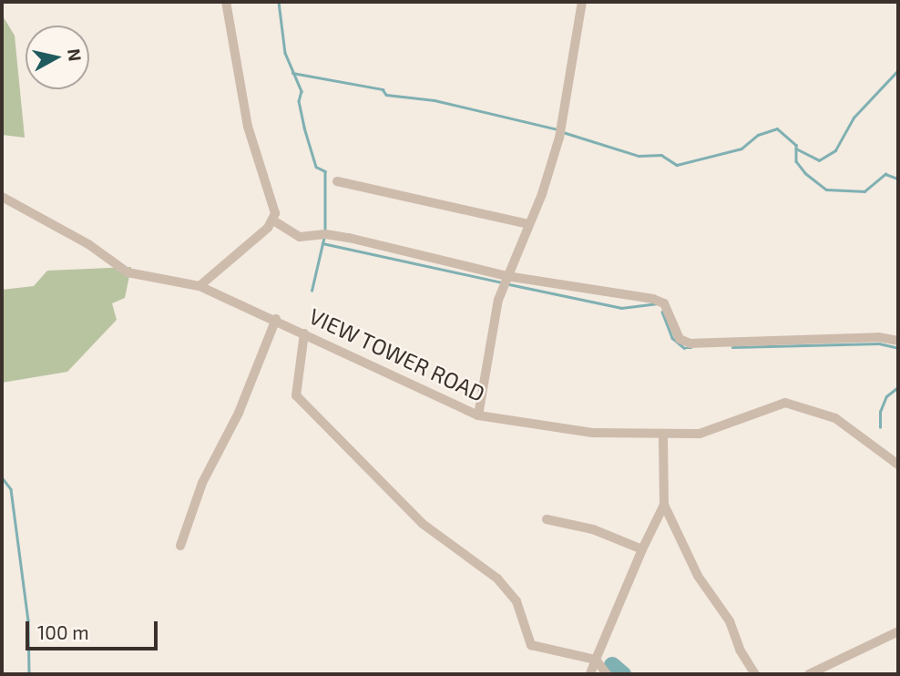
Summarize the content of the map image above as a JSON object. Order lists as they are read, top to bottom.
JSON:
{
  "streets": {
    "street": ["VIEW TOWER ROAD"]
  },
  "scale_bar": "100 m",
  "north": "right"
}
